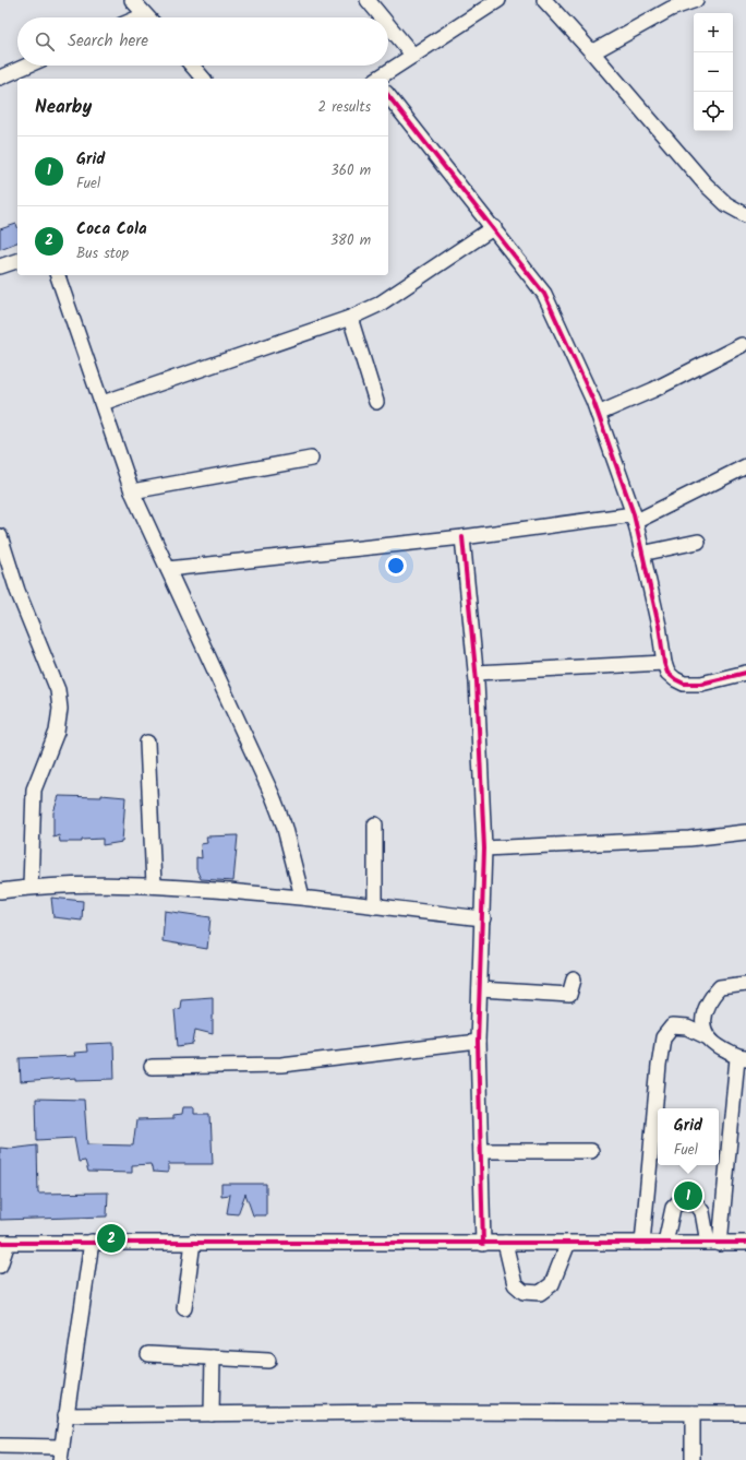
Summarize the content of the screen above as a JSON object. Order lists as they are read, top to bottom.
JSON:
{
  "page": {
    "map_buttons": ["+", "−"],
    "search": "Search here",
    "heading": ["Nearby", "2 results"],
    "list": [
      {
        "mark": "1",
        "name": "Grid",
        "note": "Fuel",
        "value": "360 m"
      },
      {
        "mark": "2",
        "name": "Coca Cola",
        "note": "Bus stop",
        "value": "380 m"
      }
    ],
    "popup": ["Grid", "Fuel"],
    "pins": ["1", "2"]
  }
}
